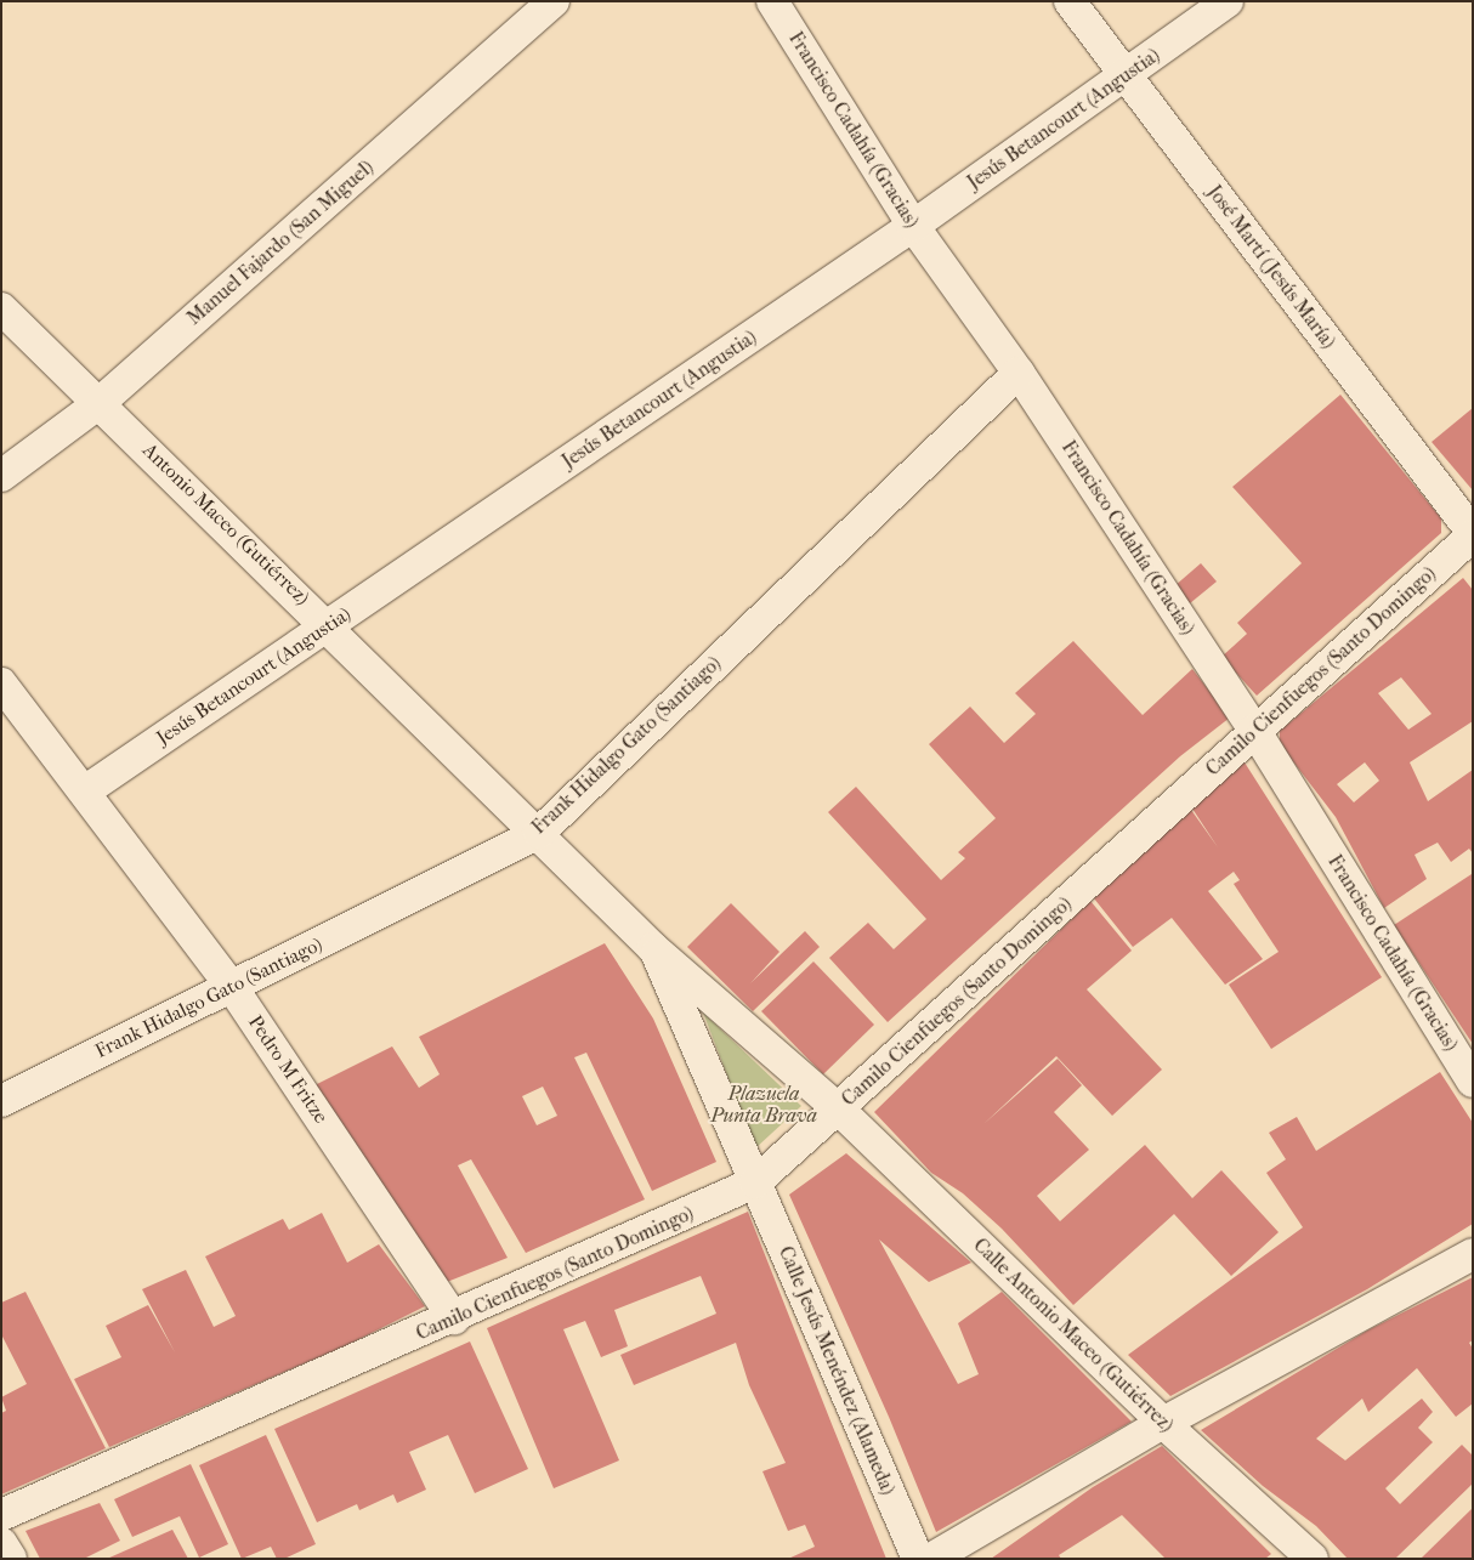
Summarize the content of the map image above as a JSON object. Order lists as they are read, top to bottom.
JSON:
{
  "streets": {
    "street": [
      "Jesús Betancourt (Angustia)",
      "Francisco Cadahía (Gracias)",
      "Manuel Fajardo (San Miguel)",
      "José Martí (Jesús María)",
      "Antonio Maceo (Gutiérrez)",
      "Camilo Cienfuegos (Santo Domingo)",
      "Frank Hidalgo Gato (Santiago)",
      "Pedro M Fritze",
      "Calle Antonio Maceo (Gutiérrez)",
      "Calle Jesús Menéndez (Alameda)"
    ]
  },
  "crossings": [
    ["Jesús Betancourt (Angustia)", "Francisco Cadahía (Gracias)"],
    ["Jesús Betancourt (Angustia)", "José Martí (Jesús María)"],
    ["Jesús Betancourt (Angustia)", "Antonio Maceo (Gutiérrez)"],
    ["Jesús Betancourt (Angustia)", "Pedro M Fritze"],
    ["Francisco Cadahía (Gracias)", "Camilo Cienfuegos (Santo Domingo)"],
    ["Francisco Cadahía (Gracias)", "Frank Hidalgo Gato (Santiago)"],
    ["Manuel Fajardo (San Miguel)", "Antonio Maceo (Gutiérrez)"],
    ["José Martí (Jesús María)", "Camilo Cienfuegos (Santo Domingo)"],
    ["Antonio Maceo (Gutiérrez)", "Frank Hidalgo Gato (Santiago)"],
    ["Antonio Maceo (Gutiérrez)", "Calle Antonio Maceo (Gutiérrez)"],
    ["Antonio Maceo (Gutiérrez)", "Calle Jesús Menéndez (Alameda)"],
    ["Camilo Cienfuegos (Santo Domingo)", "Pedro M Fritze"],
    ["Camilo Cienfuegos (Santo Domingo)", "Calle Antonio Maceo (Gutiérrez)"],
    ["Camilo Cienfuegos (Santo Domingo)", "Calle Jesús Menéndez (Alameda)"],
    ["Frank Hidalgo Gato (Santiago)", "Pedro M Fritze"],
    ["Calle Antonio Maceo (Gutiérrez)", "Calle Jesús Menéndez (Alameda)"]
  ],
  "parks": ["Plazuela Punta Brava"]
}
